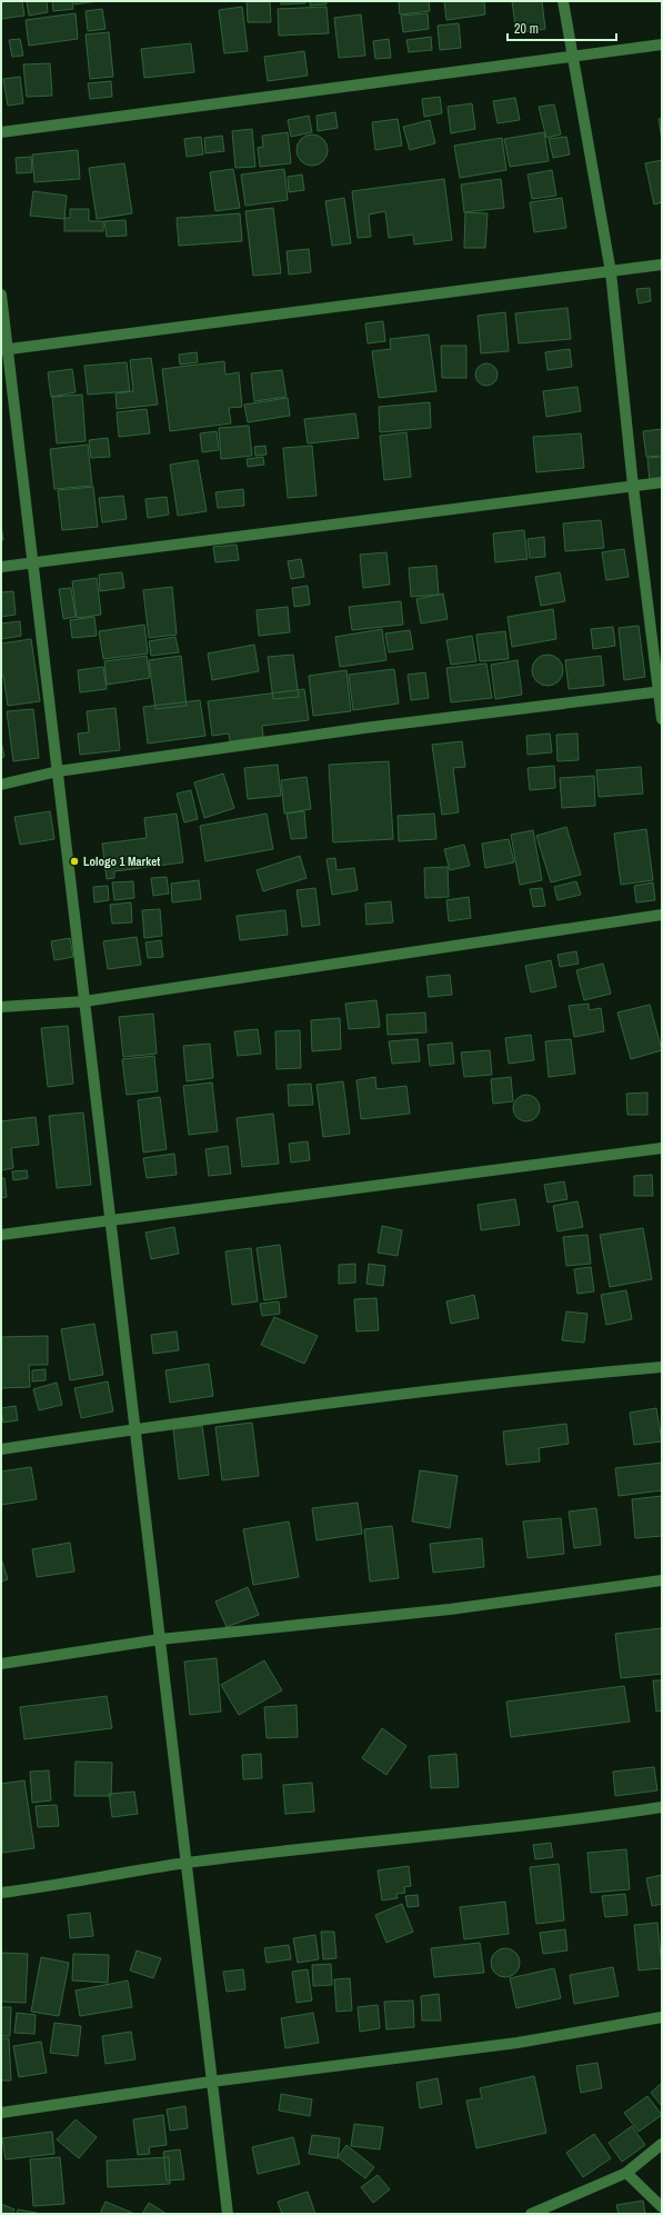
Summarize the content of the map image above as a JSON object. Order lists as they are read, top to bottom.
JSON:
{
  "places": ["Lologo 1 Market"],
  "scale_bar": "20 m"
}
